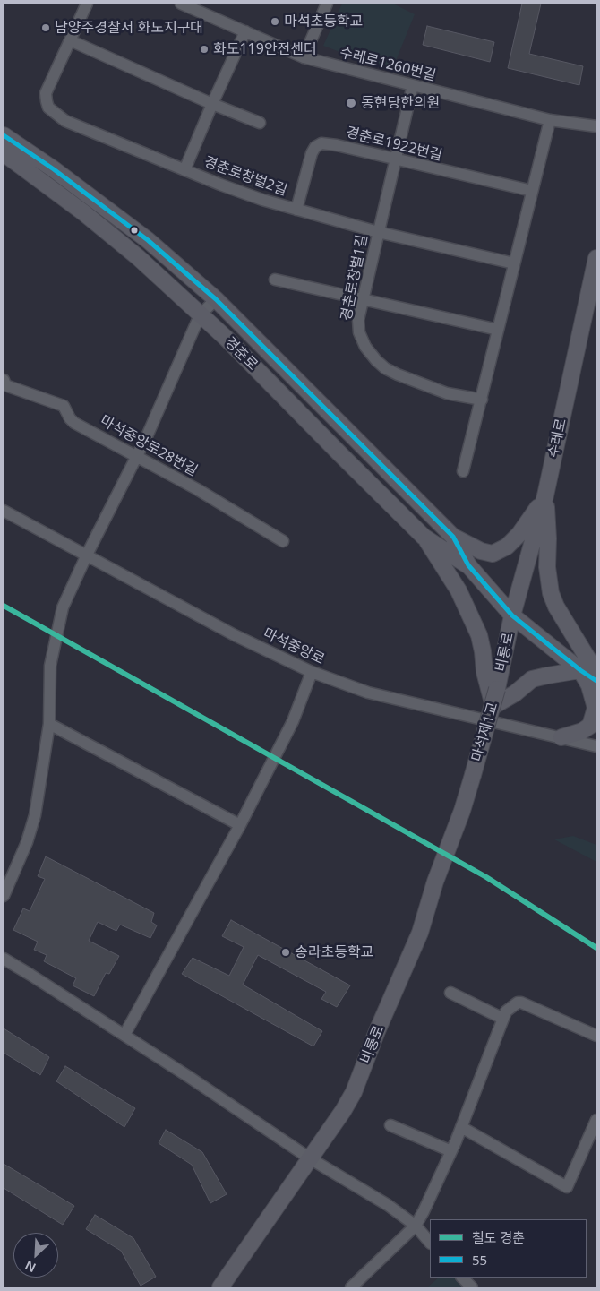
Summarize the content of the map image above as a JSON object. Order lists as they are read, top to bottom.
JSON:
{
  "streets": {
    "street": [
      "수레로1260번길",
      "경춘로1922번길",
      "경춘로창벌2길",
      "경춘로창벌1길",
      "경춘로",
      "수레로",
      "마석중앙로28번길",
      "마석중앙로",
      "비룡로",
      "마석제1교"
    ]
  },
  "crossings": [
    ["수레로1260번길", "경춘로창벌1길"],
    ["경춘로1922번길", "경춘로창벌2길"],
    ["경춘로1922번길", "경춘로창벌1길"],
    ["경춘로창벌2길", "경춘로창벌1길"],
    ["경춘로", "수레로"],
    ["경춘로", "비룡로"],
    ["수레로", "비룡로"],
    ["비룡로", "마석제1교"]
  ],
  "places": [
    "마석초등학교",
    "남양주경찰서 화도지구대",
    "화도119안전센터",
    "동현당한의원",
    "송라초등학교"
  ],
  "lines": ["transit line 55", "rail line 경춘"],
  "legend": ["철도 경춘", "55"],
  "north": "bottom left"
}
